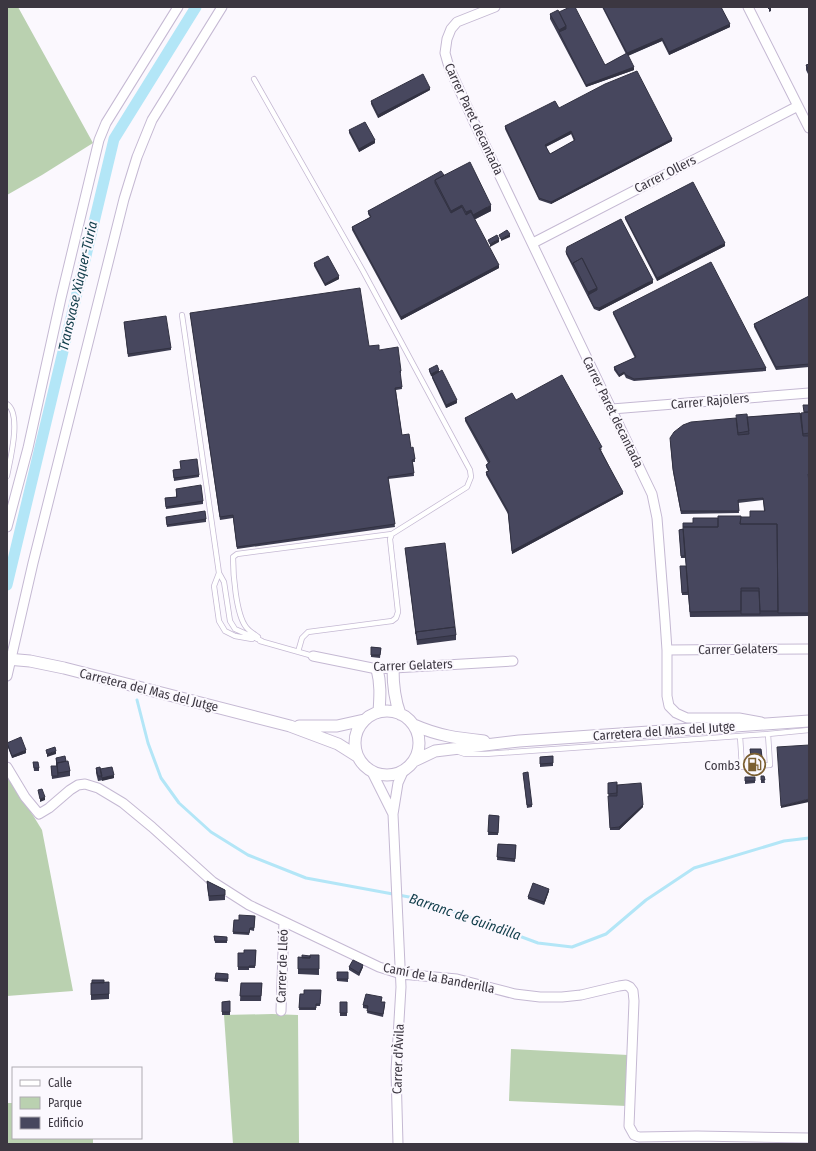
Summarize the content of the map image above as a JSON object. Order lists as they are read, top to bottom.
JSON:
{
  "streets": {
    "street": [
      "Carrer Paret decantada",
      "Carrer Ollers",
      "Carrer Rajolers",
      "Carrer Gelaters",
      "Carretera del Mas del Jutge",
      "Carrer de Lleó",
      "Camí de la Banderilla",
      "Carrer d'Àvila"
    ]
  },
  "crossings": [
    ["Carrer Paret decantada", "Carrer Ollers"],
    ["Carrer Paret decantada", "Carrer Rajolers"],
    ["Carrer Paret decantada", "Carrer Gelaters"],
    ["Carrer Paret decantada", "Carretera del Mas del Jutge"],
    ["Carrer de Lleó", "Camí de la Banderilla"],
    ["Camí de la Banderilla", "Carrer d'Àvila"]
  ],
  "water": ["Transvase Xùquer-Tùria", "Barranc de Guindilla"],
  "places": {
    "fuel station": ["Comb3"]
  },
  "legend": ["Calle", "Parque", "Edificio"]
}
